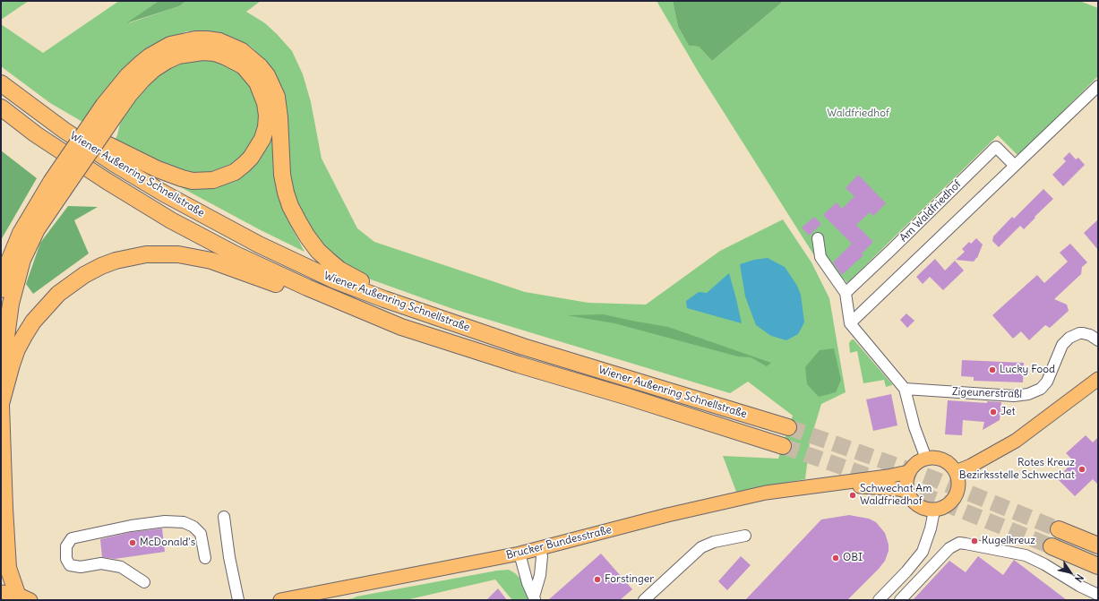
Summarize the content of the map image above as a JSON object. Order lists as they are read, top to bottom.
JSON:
{
  "streets": {
    "highway": ["Wiener Außenring Schnellstraße"],
    "main road": ["Brucker Bundesstraße"],
    "street": ["Am Waldfriedhof", "Zigeunerstraßl"]
  },
  "parks": ["Waldfriedhof"],
  "places": [
    "Lucky Food",
    "Jet",
    "Rotes Kreuz Bezirksstelle Schwechat",
    "Schwechat Am Waldfriedhof",
    "Kugelkreuz",
    "McDonald's",
    "OBI",
    "Forstinger"
  ],
  "north": "bottom right"
}
